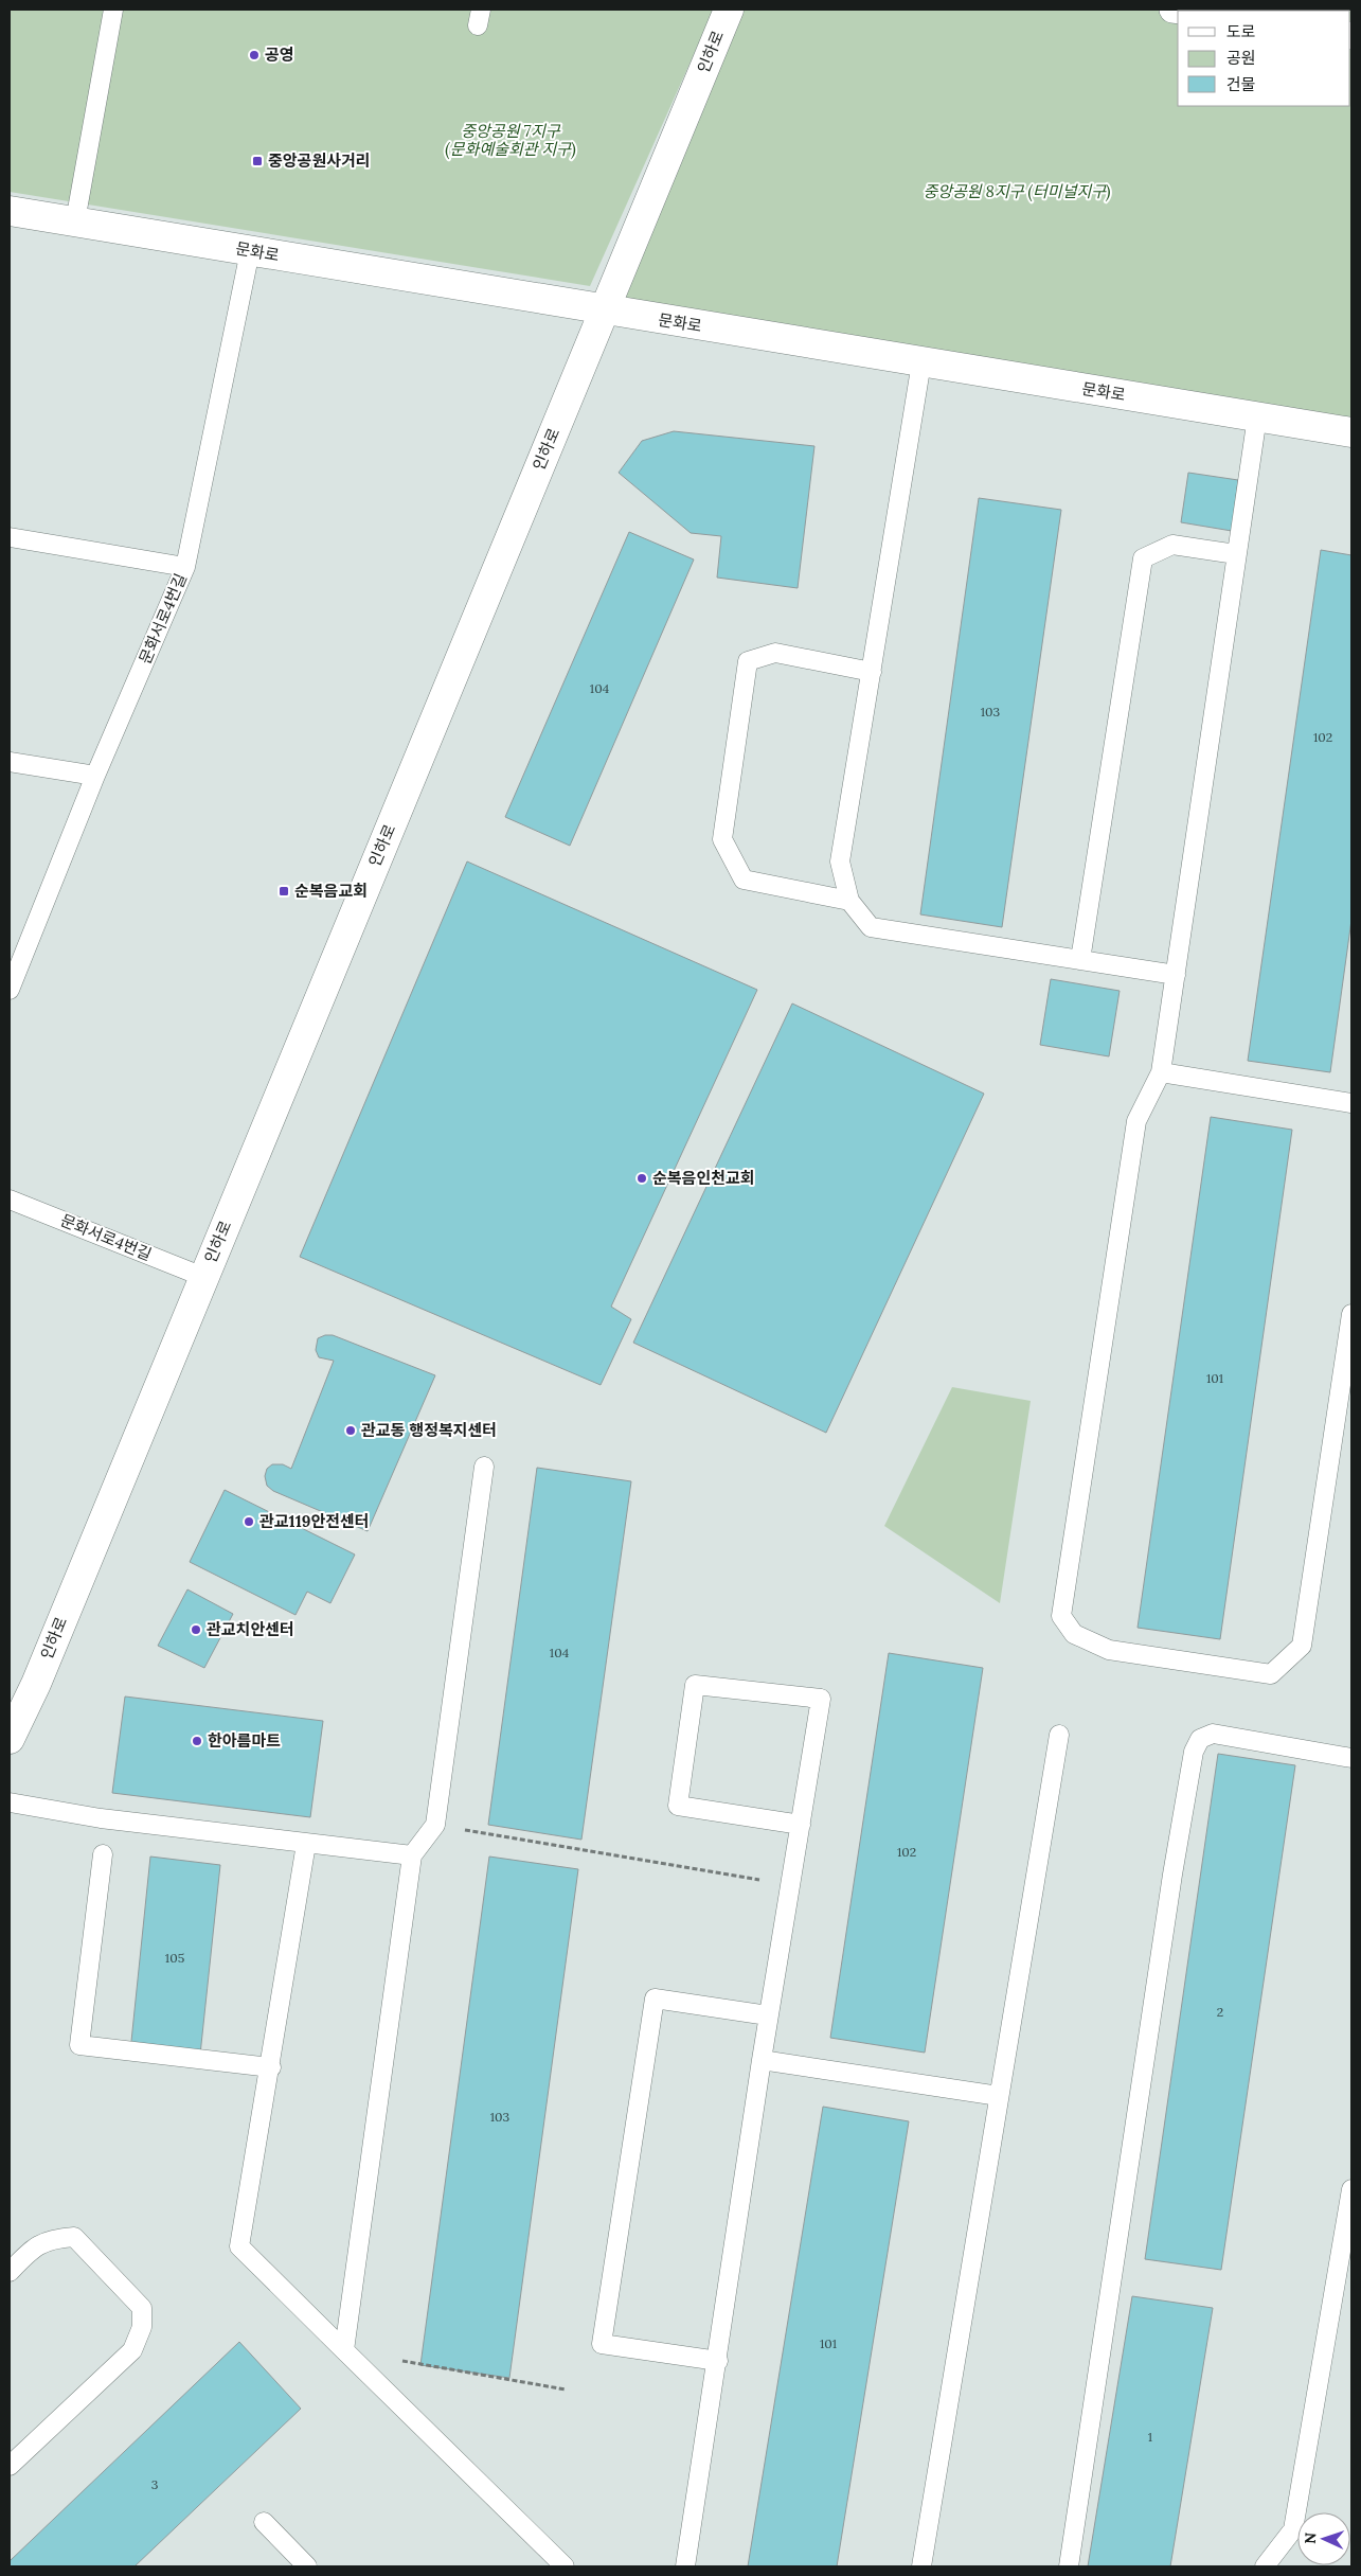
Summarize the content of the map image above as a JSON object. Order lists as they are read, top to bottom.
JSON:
{
  "streets": {
    "main road": ["인하로", "문화로"],
    "lane": ["문화서로4번길"]
  },
  "crossings": [
    ["인하로", "문화로"],
    ["인하로", "문화서로4번길"]
  ],
  "parks": ["중앙공원 7지구 (문화예술회관 지구)", "중앙공원 8지구 (터미널지구)"],
  "places": {
    "other": [
      "공영",
      "순복음인천교회",
      "관교동 행정복지센터",
      "관교119안전센터",
      "관교치안센터",
      "한아름마트"
    ],
    "transit": ["중앙공원사거리", "순복음교회"]
  },
  "house_numbers": [
    "104",
    "103",
    "102",
    "101",
    "104",
    "102",
    "105",
    "2",
    "103",
    "101",
    "1",
    "3"
  ],
  "legend": ["도로", "공원", "건물"],
  "north": "left"
}
